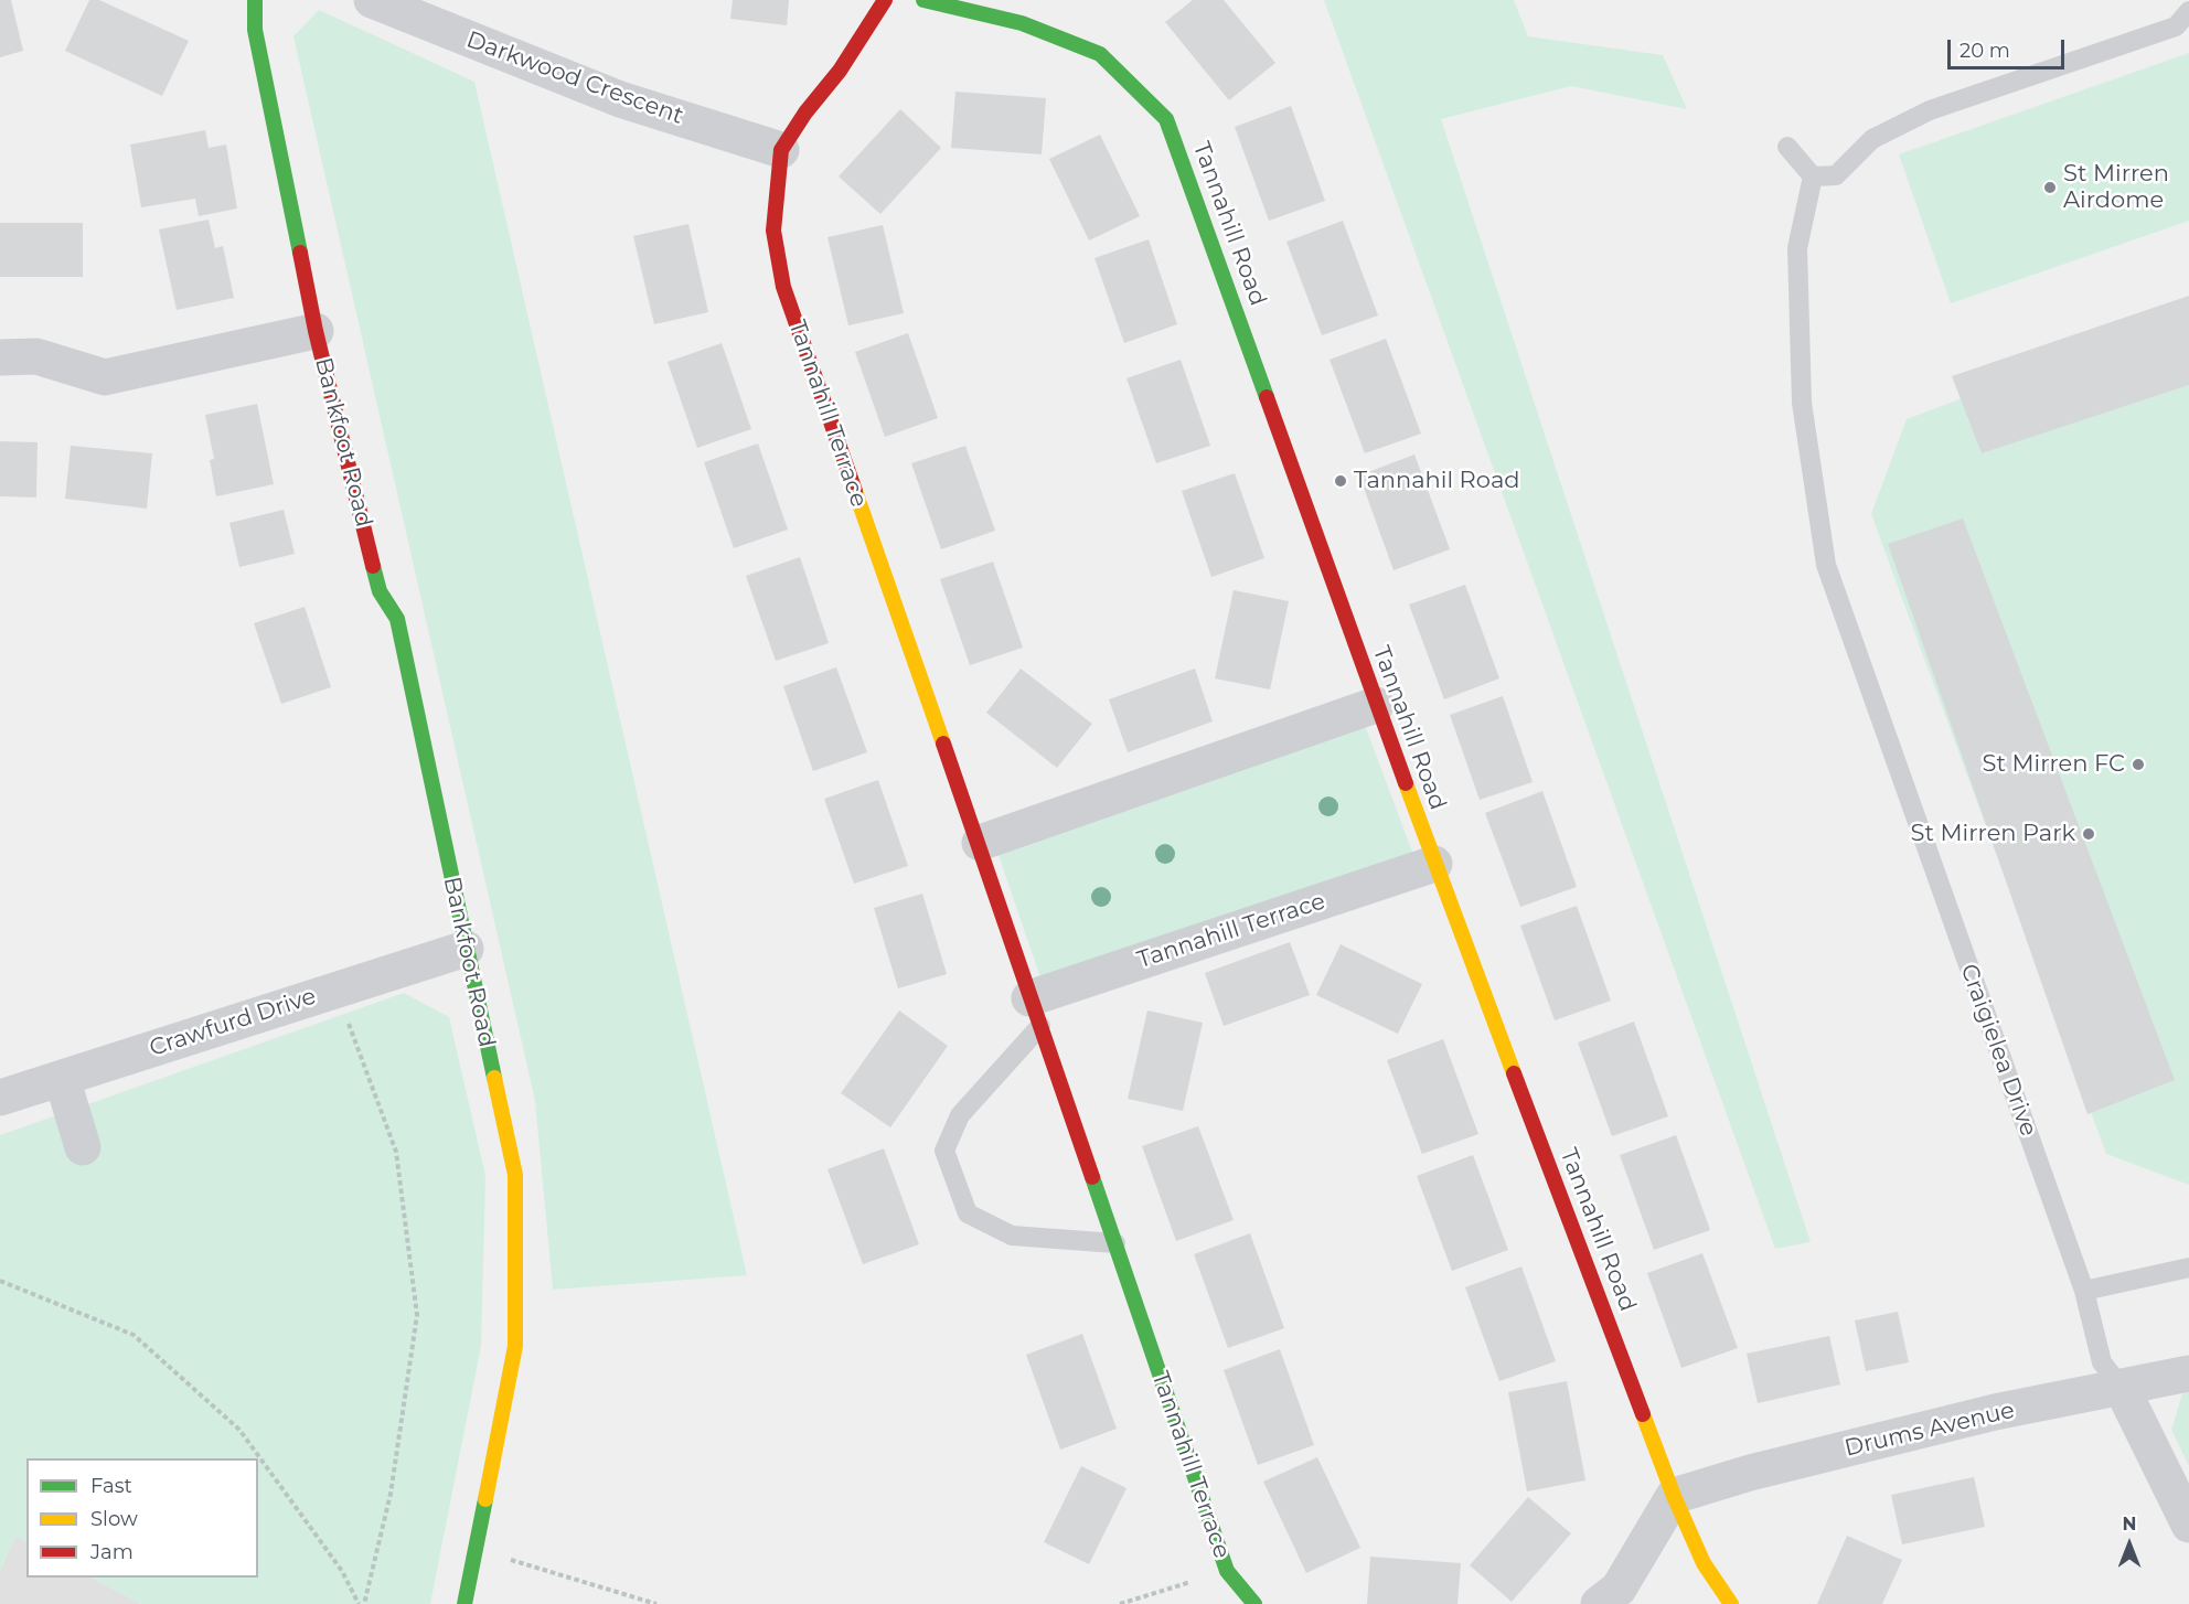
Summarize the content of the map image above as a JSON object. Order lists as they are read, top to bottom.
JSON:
{
  "streets": {
    "street": [
      "Darkwood Crescent",
      "Tannahill Road",
      "Tannahill Terrace",
      "Bankfoot Road",
      "Crawfurd Drive",
      "Craigielea Drive",
      "Drums Avenue"
    ]
  },
  "crossings": [
    ["Darkwood Crescent", "Tannahill Terrace"],
    ["Tannahill Road", "Tannahill Terrace"],
    ["Tannahill Road", "Drums Avenue"],
    ["Bankfoot Road", "Crawfurd Drive"],
    ["Craigielea Drive", "Drums Avenue"]
  ],
  "places": [
    "St Mirren Airdome",
    "Tannahil Road",
    "St Mirren FC",
    "St Mirren Park"
  ],
  "legend": ["Fast", "Slow", "Jam"],
  "scale_bar": "20 m",
  "north": "top"
}
